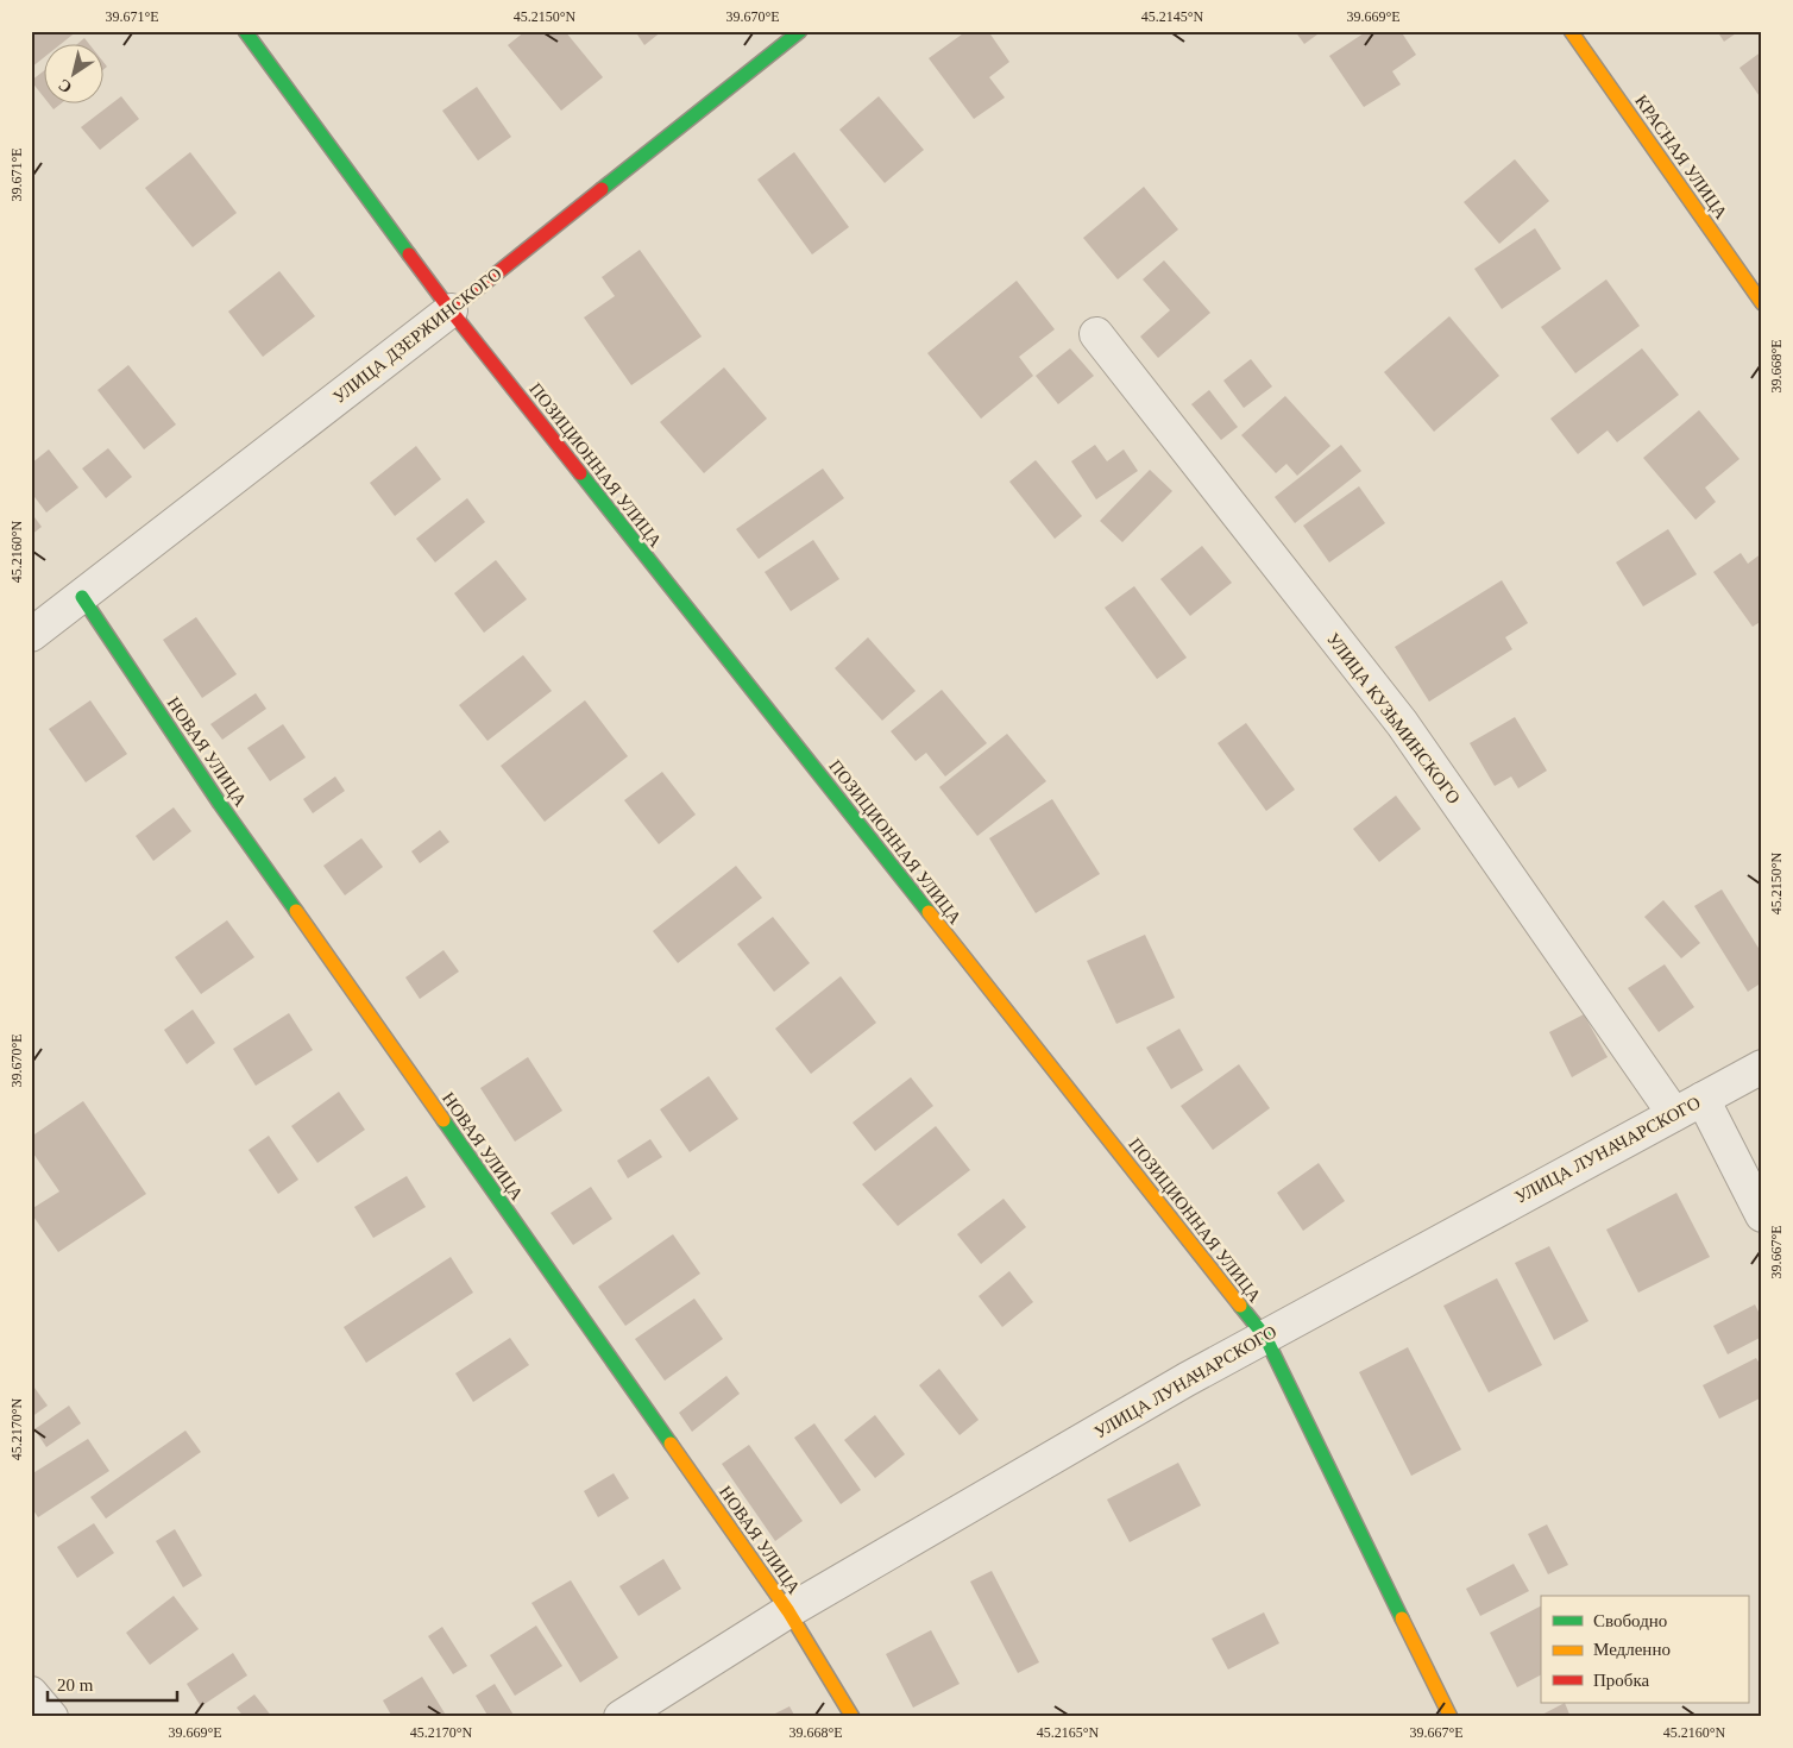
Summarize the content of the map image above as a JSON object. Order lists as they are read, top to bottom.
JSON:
{
  "streets": {
    "street": [
      "КРАСНАЯ УЛИЦА",
      "УЛИЦА ДЗЕРЖИНСКОГО",
      "ПОЗИЦИОННАЯ УЛИЦА",
      "УЛИЦА КУЗЬМИНСКОГО",
      "НОВАЯ УЛИЦА",
      "УЛИЦА ЛУНАЧАРСКОГО"
    ]
  },
  "crossings": [
    ["УЛИЦА ДЗЕРЖИНСКОГО", "ПОЗИЦИОННАЯ УЛИЦА"],
    ["УЛИЦА ДЗЕРЖИНСКОГО", "НОВАЯ УЛИЦА"],
    ["ПОЗИЦИОННАЯ УЛИЦА", "УЛИЦА ЛУНАЧАРСКОГО"],
    ["УЛИЦА КУЗЬМИНСКОГО", "УЛИЦА ЛУНАЧАРСКОГО"],
    ["НОВАЯ УЛИЦА", "УЛИЦА ЛУНАЧАРСКОГО"]
  ],
  "legend": ["Свободно", "Медленно", "Пробка"],
  "scale_bar": "20 m",
  "north": "bottom left",
  "coordinates": [
    "39.671°E",
    "45.2150°N",
    "39.670°E",
    "45.2145°N",
    "39.669°E",
    "39.668°E",
    "45.2160°N",
    "39.667°E",
    "45.2170°N",
    "45.2165°N"
  ]
}
